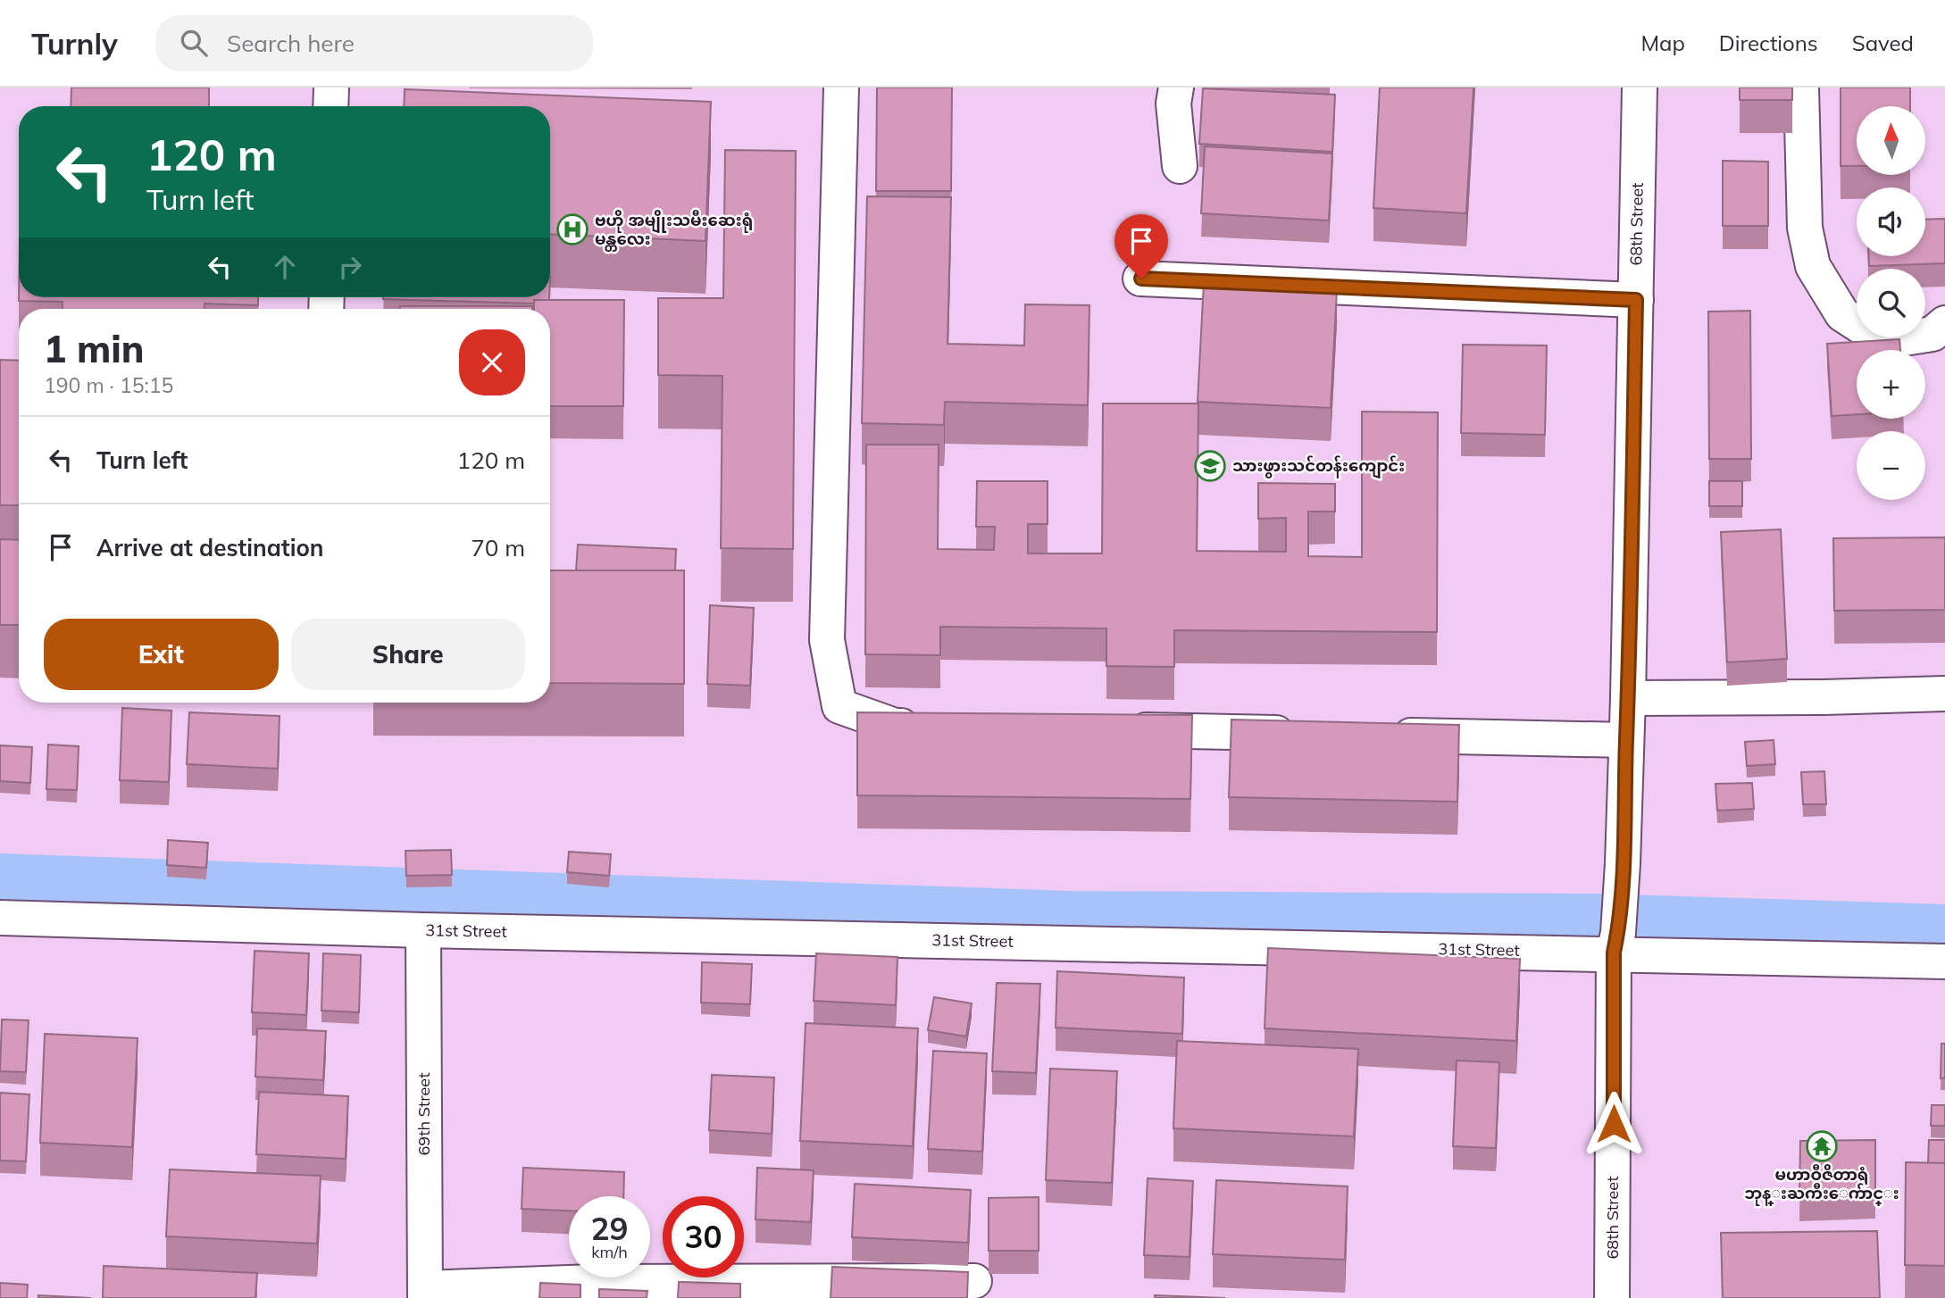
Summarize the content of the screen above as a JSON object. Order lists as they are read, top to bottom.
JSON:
{
  "streets": {
    "street": ["68th Street", "31st Street", "69th Street"]
  },
  "crossings": [
    ["68th Street", "31st Street"],
    ["31st Street", "69th Street"]
  ],
  "places": {
    "hospital": ["ဗဟို အမျိုးသမီးဆေးရုံ မန္တလေး"],
    "school or university": ["သားဖွားသင်တန်းကျောင်း"],
    "temple": ["မဟာဝီဇိတာရုံ ဘုန္းႀကီးေက်ာင္း"]
  },
  "north": "top",
  "page": {
    "header": "Turnly",
    "search": "Search here",
    "nav": ["Map", "Directions", "Saved"],
    "map_buttons": ["+", "−"],
    "turn": ["120 m", "Turn left"],
    "heading": ["1 min", "190 m · 15:15"],
    "list": [
      {
        "name": "Turn left",
        "value": "120 m"
      },
      {
        "name": "Arrive at destination",
        "value": "70 m"
      }
    ],
    "buttons": ["Exit", "Share"],
    "speed": "29 km/h",
    "limit": "30"
  }
}
